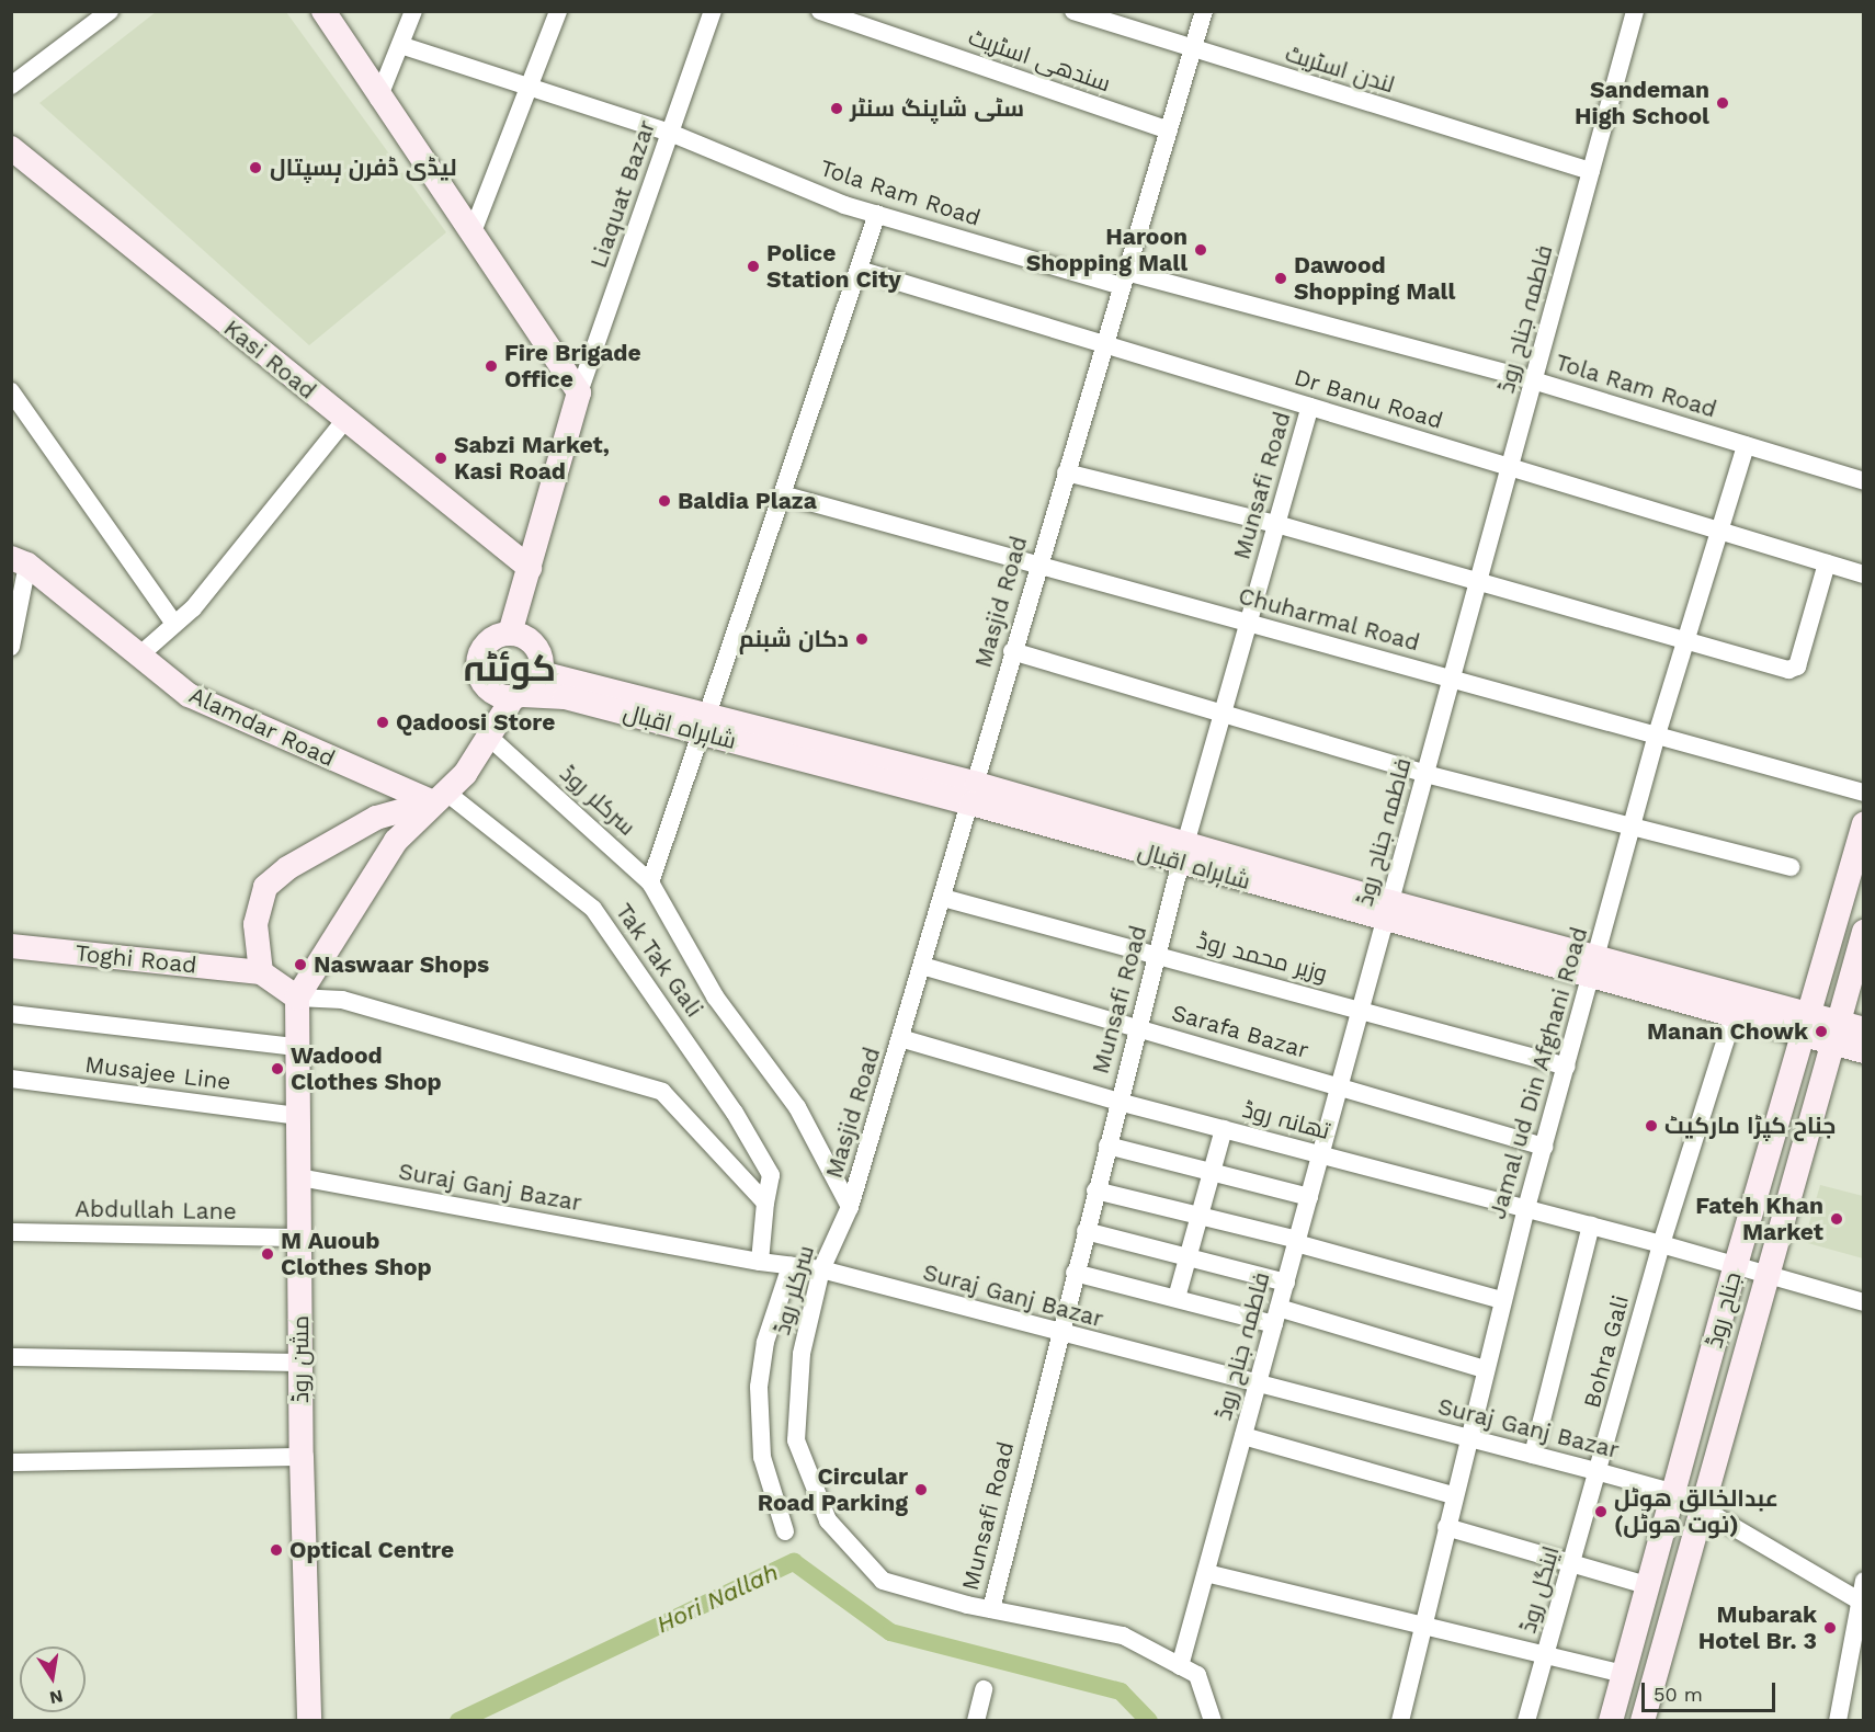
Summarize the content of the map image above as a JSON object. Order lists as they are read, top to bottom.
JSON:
{
  "streets": {
    "street": [
      "سندھی اسٹریٹ",
      "لندن اسٹریٹ",
      "Tola Ram Road",
      "Liaquat Bazar",
      "فاطمہ جناح روڈ",
      "Kasi Road",
      "Dr Banu Road",
      "Munsafi Road",
      "Masjid Road",
      "Chuharmal Road",
      "Alamdar Road",
      "شاہراہ اقبال",
      "سرکلر روڈ",
      "وزیر محمد روڈ",
      "Toghi Road",
      "Tak Tak Gali",
      "Sarafa Bazar",
      "Musajee Line",
      "Jamal ud Din Afghani Road",
      "تھانہ روڈ",
      "Suraj Ganj Bazar",
      "Abdullah Lane",
      "جناح روڈ",
      "Bohra Gali",
      "مشن روڈ",
      "اینگل روڈ"
    ]
  },
  "crossings": [
    ["سندھی اسٹریٹ", "Masjid Road"],
    ["لندن اسٹریٹ", "فاطمہ جناح روڈ"],
    ["لندن اسٹریٹ", "Masjid Road"],
    ["Tola Ram Road", "Liaquat Bazar"],
    ["Tola Ram Road", "فاطمہ جناح روڈ"],
    ["Tola Ram Road", "Masjid Road"],
    ["Tola Ram Road", "Jamal ud Din Afghani Road"],
    ["فاطمہ جناح روڈ", "Dr Banu Road"],
    ["فاطمہ جناح روڈ", "Chuharmal Road"],
    ["فاطمہ جناح روڈ", "شاہراہ اقبال"],
    ["فاطمہ جناح روڈ", "سرکلر روڈ"],
    ["فاطمہ جناح روڈ", "وزیر محمد روڈ"],
    ["فاطمہ جناح روڈ", "Sarafa Bazar"],
    ["فاطمہ جناح روڈ", "تھانہ روڈ"],
    ["فاطمہ جناح روڈ", "Suraj Ganj Bazar"],
    ["Dr Banu Road", "Munsafi Road"],
    ["Dr Banu Road", "Masjid Road"],
    ["Dr Banu Road", "Jamal ud Din Afghani Road"],
    ["Munsafi Road", "Chuharmal Road"],
    ["Munsafi Road", "شاہراہ اقبال"],
    ["Munsafi Road", "سرکلر روڈ"],
    ["Munsafi Road", "وزیر محمد روڈ"],
    ["Munsafi Road", "Sarafa Bazar"],
    ["Munsafi Road", "تھانہ روڈ"],
    ["Munsafi Road", "Suraj Ganj Bazar"],
    ["Masjid Road", "Chuharmal Road"],
    ["Masjid Road", "شاہراہ اقبال"],
    ["Masjid Road", "سرکلر روڈ"],
    ["Masjid Road", "وزیر محمد روڈ"],
    ["Masjid Road", "Sarafa Bazar"],
    ["Masjid Road", "تھانہ روڈ"],
    ["Chuharmal Road", "Jamal ud Din Afghani Road"],
    ["Alamdar Road", "Tak Tak Gali"],
    ["شاہراہ اقبال", "Jamal ud Din Afghani Road"],
    ["شاہراہ اقبال", "جناح روڈ"],
    ["شاہراہ اقبال", "Bohra Gali"],
    ["سرکلر روڈ", "Suraj Ganj Bazar"],
    ["وزیر محمد روڈ", "Jamal ud Din Afghani Road"],
    ["Tak Tak Gali", "Suraj Ganj Bazar"],
    ["Sarafa Bazar", "Jamal ud Din Afghani Road"],
    ["Musajee Line", "مشن روڈ"],
    ["Jamal ud Din Afghani Road", "تھانہ روڈ"],
    ["Jamal ud Din Afghani Road", "Suraj Ganj Bazar"],
    ["تھانہ روڈ", "جناح روڈ"],
    ["تھانہ روڈ", "Bohra Gali"],
    ["Suraj Ganj Bazar", "جناح روڈ"],
    ["Suraj Ganj Bazar", "Bohra Gali"],
    ["Suraj Ganj Bazar", "مشن روڈ"],
    ["Suraj Ganj Bazar", "اینگل روڈ"],
    ["Abdullah Lane", "مشن روڈ"],
    ["Bohra Gali", "اینگل روڈ"]
  ],
  "districts": ["کوئٹہ"],
  "water": ["Hori Nallah"],
  "places": [
    "Sandeman High School",
    "سٹی شاپنگ سنٹر",
    "لیڈی ڈفرن ہسپتال",
    "Haroon Shopping Mall",
    "Police Station City",
    "Dawood Shopping Mall",
    "Fire Brigade Office",
    "Sabzi Market, Kasi Road",
    "Baldia Plaza",
    "دکان شبنم",
    "Qadoosi Store",
    "Naswaar Shops",
    "Manan Chowk",
    "Wadood Clothes Shop",
    "جناح کپڑا مارکیٹ",
    "Fateh Khan Market",
    "M Auoub Clothes Shop",
    "Circular Road Parking",
    "عبدالخالق ھوٹل (توت ھوٹل)",
    "Optical Centre",
    "Mubarak Hotel Br. 3"
  ],
  "scale_bar": "50 m",
  "north": "bottom"
}
